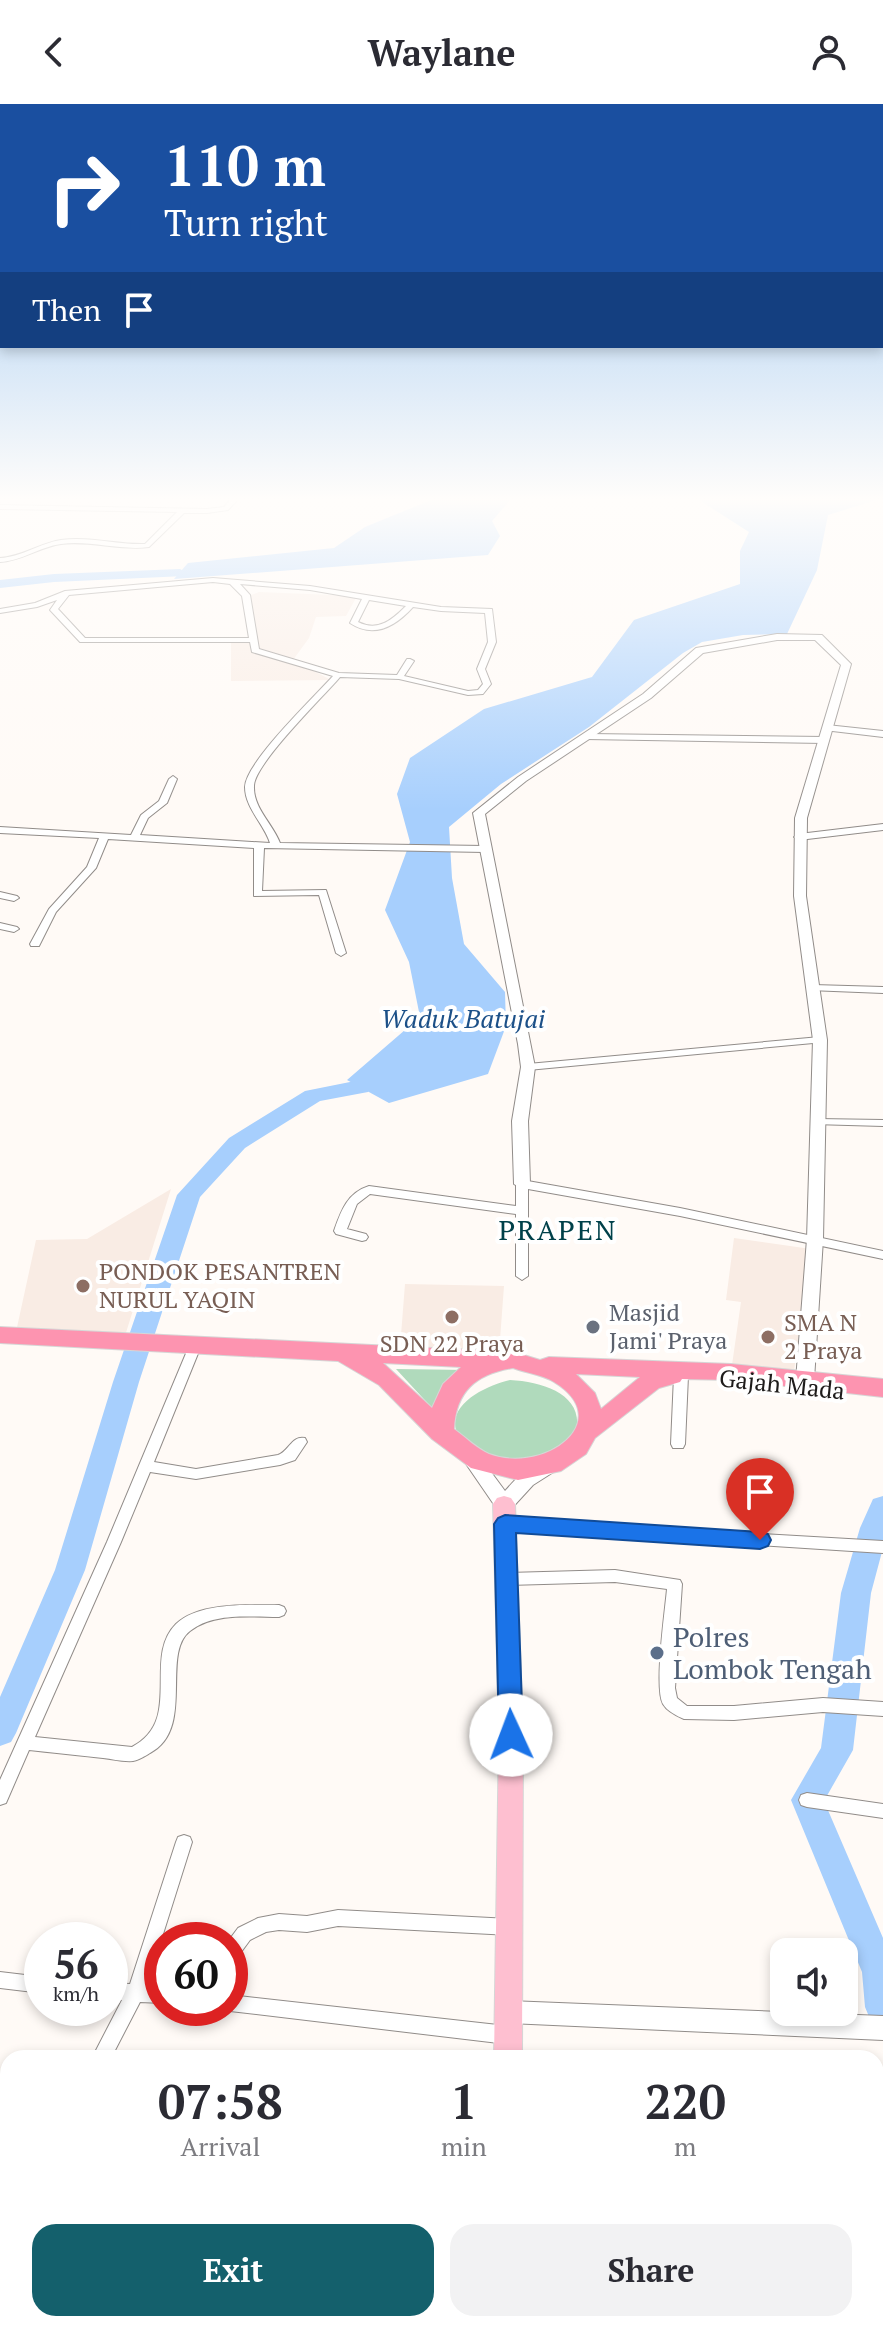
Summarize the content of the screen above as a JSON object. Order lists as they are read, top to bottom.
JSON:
{
  "streets": {
    "highway": ["Gajah Mada"]
  },
  "districts": ["PRAPEN"],
  "water": ["Waduk Batujai"],
  "places": [
    "PONDOK PESANTREN NURUL YAQIN",
    "SDN 22 Praya",
    "Masjid Jami' Praya",
    "SMA N 2 Praya",
    "Polres Lombok Tengah"
  ],
  "page": {
    "header": "Waylane",
    "turn": ["110 m", "Turn right"],
    "then": "Then",
    "speed": "56 km/h",
    "limit": "60",
    "eta": [
      "07:58",
      "Arrival",
      "1",
      "min",
      "220",
      "m"
    ],
    "buttons": ["Exit", "Share"]
  }
}
